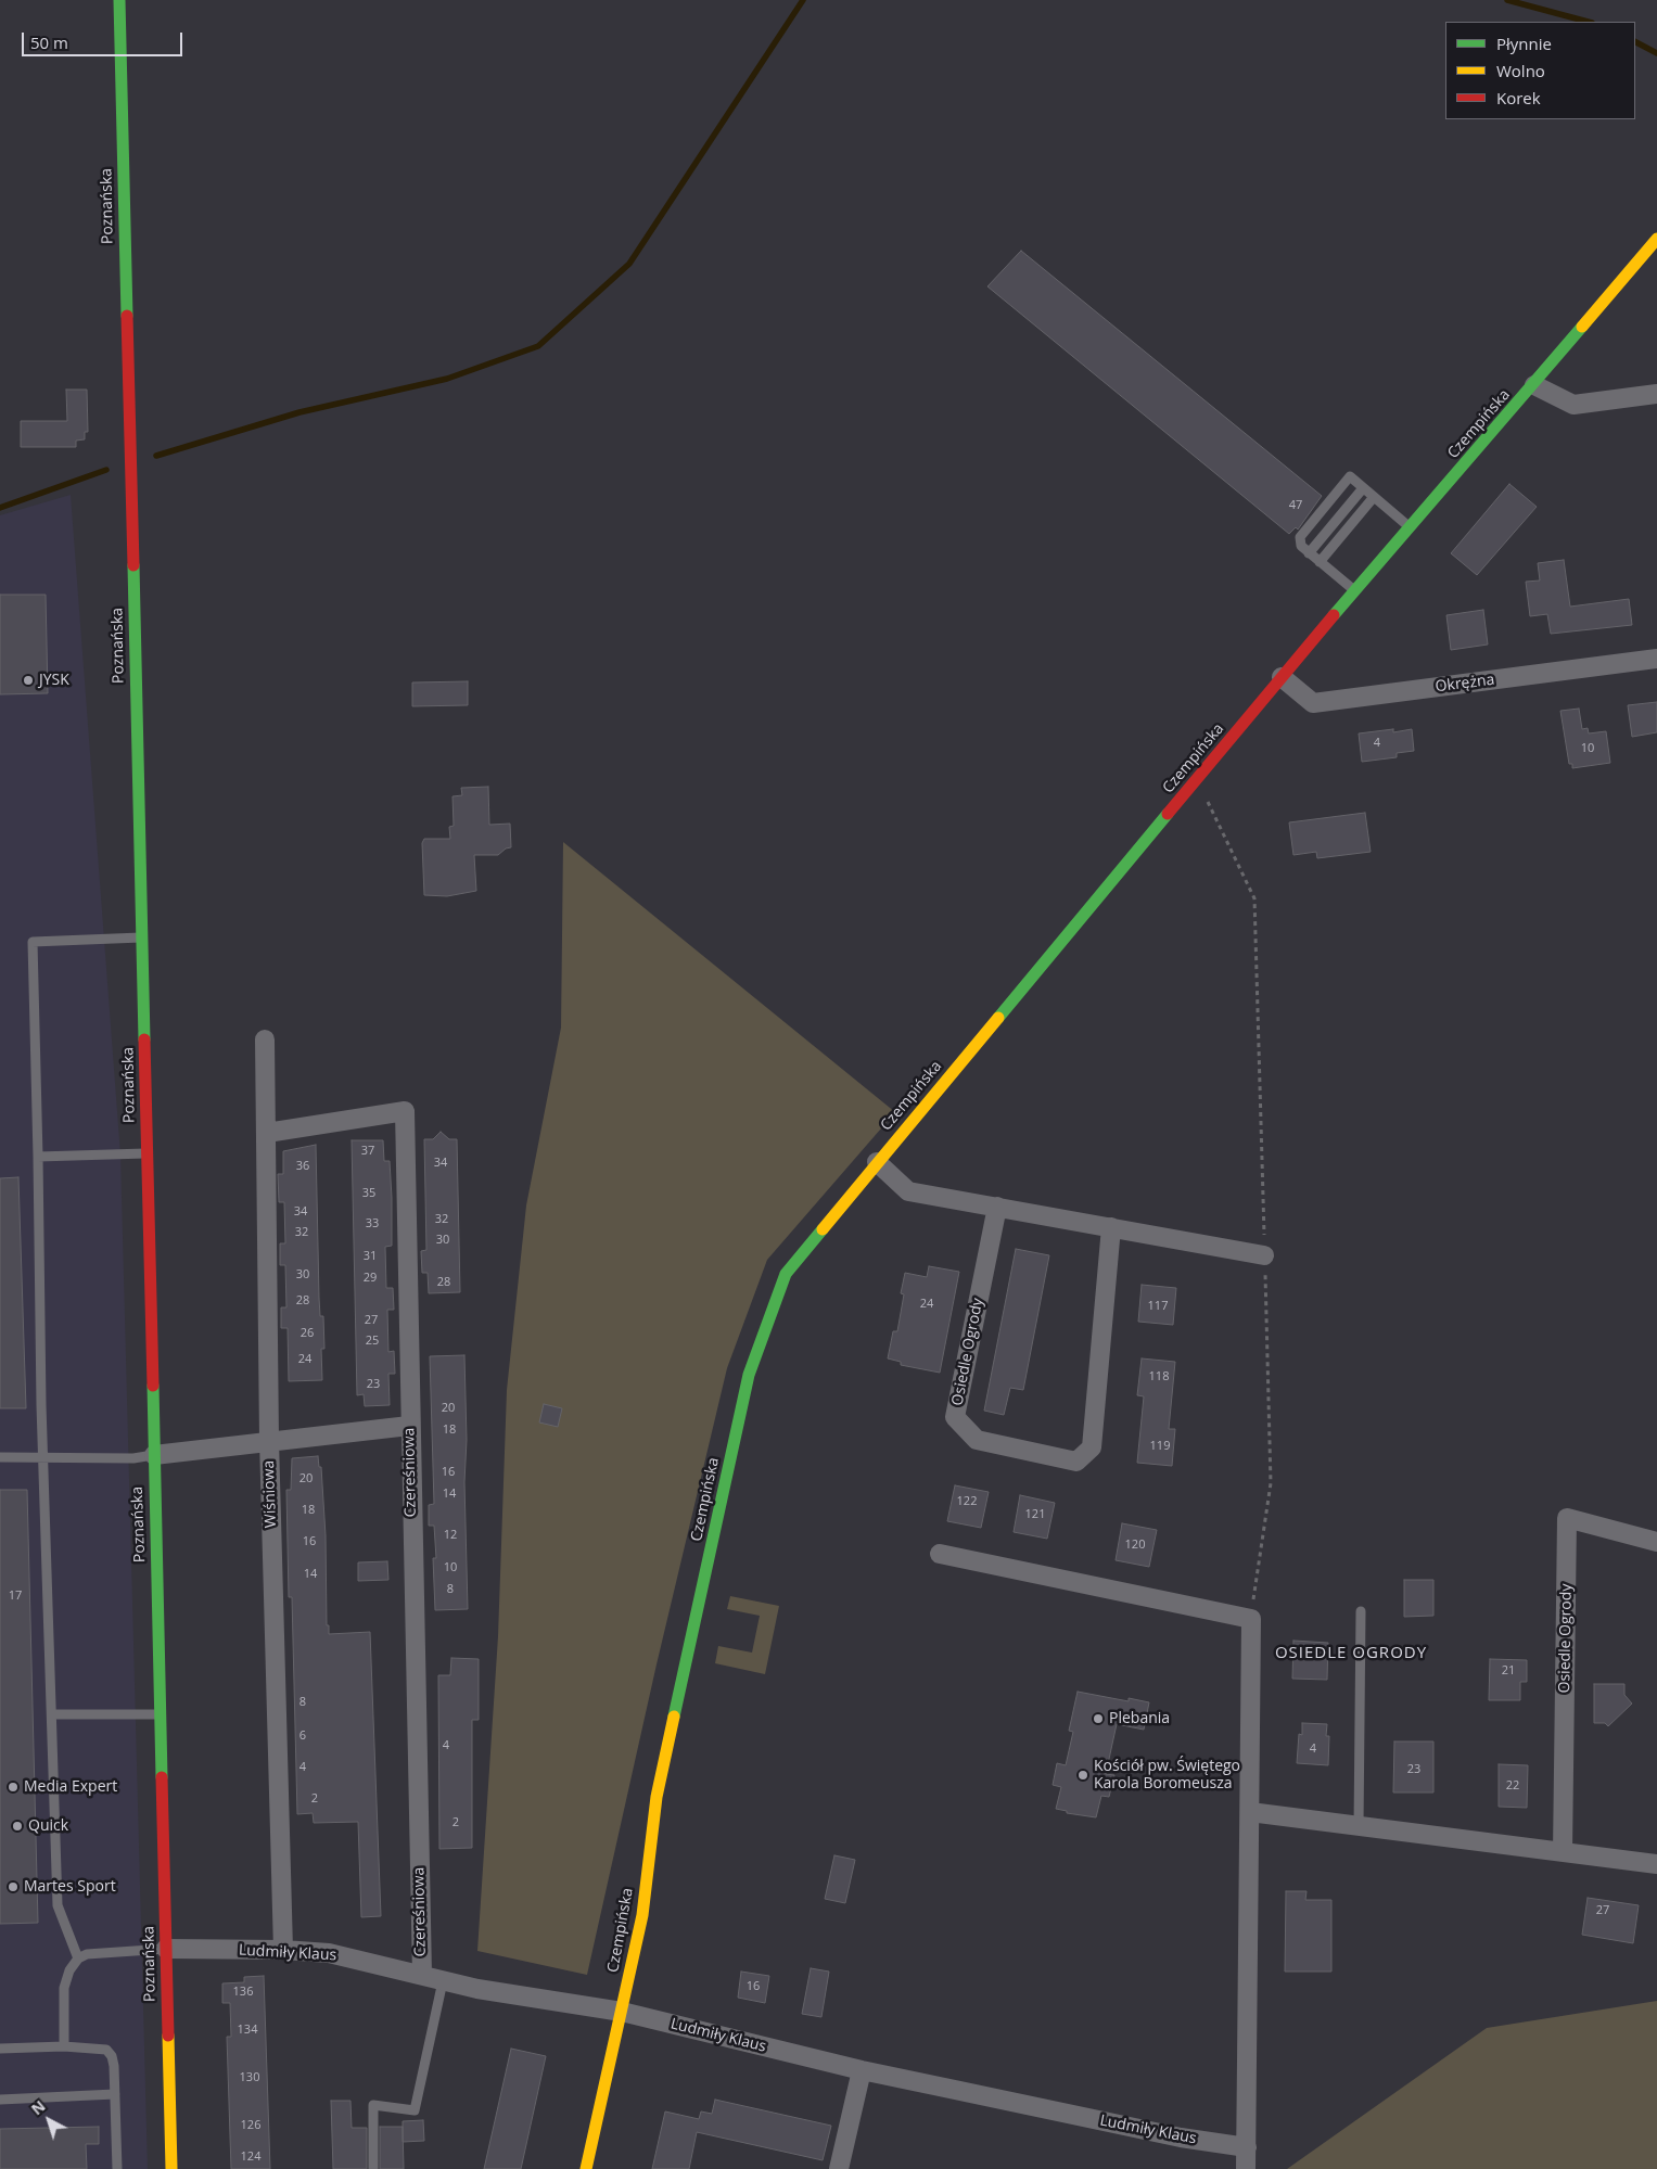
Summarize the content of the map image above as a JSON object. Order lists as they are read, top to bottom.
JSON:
{
  "streets": {
    "street": [
      "Poznańska",
      "Czempińska",
      "Okrężna",
      "Osiedle Ogrody",
      "Czereśniowa",
      "Wiśniowa",
      "Ludmiły Klaus"
    ]
  },
  "crossings": [
    ["Poznańska", "Ludmiły Klaus"],
    ["Czempińska", "Okrężna"],
    ["Czempińska", "Ludmiły Klaus"],
    ["Czereśniowa", "Wiśniowa"],
    ["Czereśniowa", "Ludmiły Klaus"],
    ["Wiśniowa", "Ludmiły Klaus"]
  ],
  "districts": ["OSIEDLE OGRODY"],
  "places": [
    "JYSK",
    "Plebania",
    "Kościół pw. Świętego Karola Boromeusza",
    "Media Expert",
    "Quick",
    "Martes Sport"
  ],
  "house_numbers": [
    "47",
    "4",
    "10",
    "37",
    "34",
    "36",
    "35",
    "34",
    "32",
    "33",
    "32",
    "30",
    "31",
    "30",
    "29",
    "28",
    "28",
    "24",
    "117",
    "27",
    "26",
    "25",
    "24",
    "118",
    "23",
    "20",
    "18",
    "119",
    "16",
    "20",
    "14",
    "122",
    "18",
    "121",
    "12",
    "16",
    "120",
    "10",
    "14",
    "8",
    "17",
    "21",
    "8",
    "6",
    "4",
    "4",
    "4",
    "23",
    "22",
    "2",
    "2",
    "27",
    "16",
    "136",
    "134",
    "130",
    "126",
    "124"
  ],
  "legend": ["Płynnie", "Wolno", "Korek"],
  "scale_bar": "50 m",
  "north": "top left"
}
